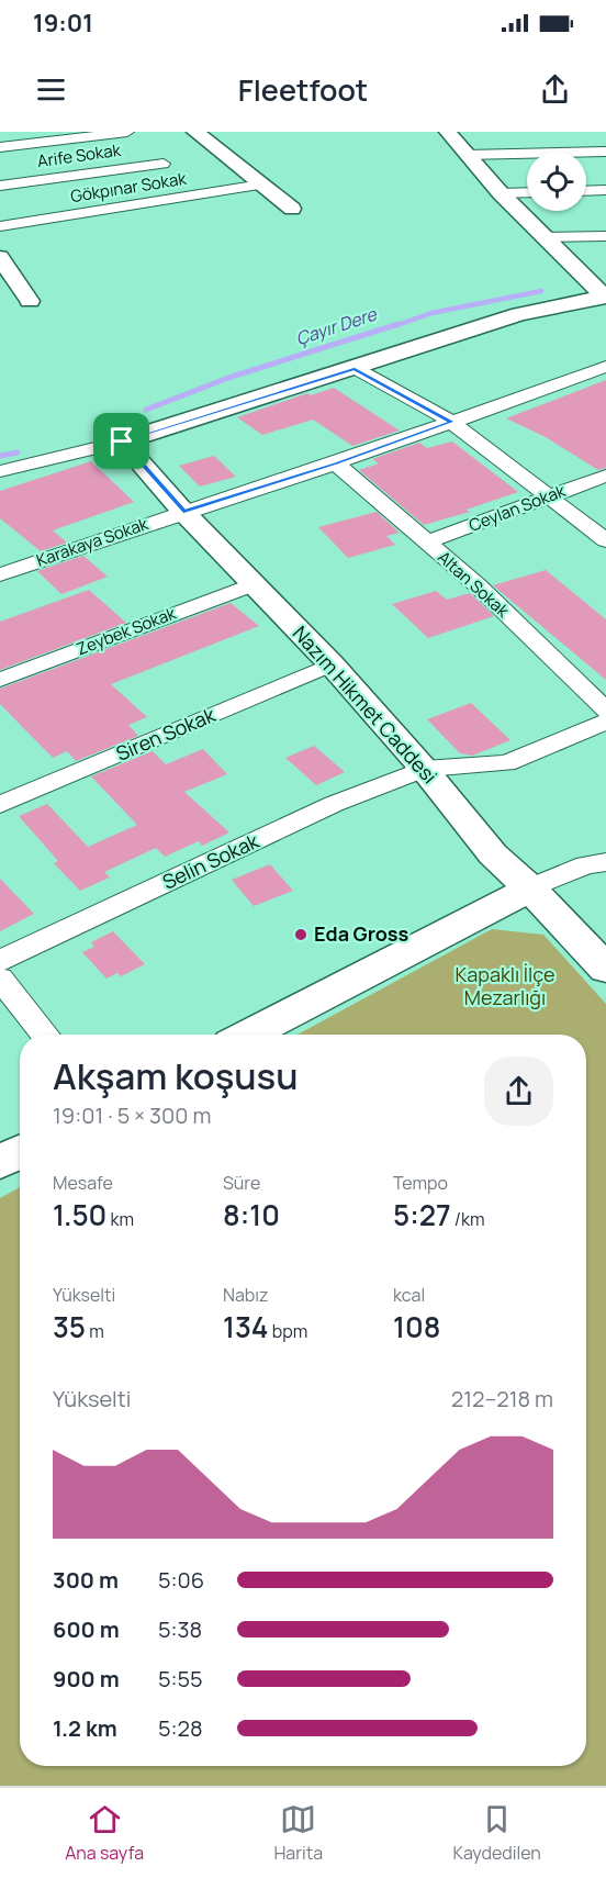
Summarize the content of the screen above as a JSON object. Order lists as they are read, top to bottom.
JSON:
{
  "streets": {
    "street": [
      "Arife Sokak",
      "Gökpınar Sokak",
      "Ceylan Sokak",
      "Karakaya Sokak",
      "Altan Sokak",
      "Zeybek Sokak",
      "Nazım Hikmet Caddesi",
      "Siren Sokak",
      "Selin Sokak"
    ]
  },
  "crossings": [
    ["Ceylan Sokak", "Altan Sokak"],
    ["Karakaya Sokak", "Altan Sokak"],
    ["Karakaya Sokak", "Nazım Hikmet Caddesi"],
    ["Zeybek Sokak", "Nazım Hikmet Caddesi"],
    ["Nazım Hikmet Caddesi", "Siren Sokak"],
    ["Nazım Hikmet Caddesi", "Selin Sokak"]
  ],
  "water": ["Çayır Dere"],
  "parks": ["Kapaklı İlçe Mezarlığı"],
  "places": ["Eda Gross"],
  "page": {
    "status": "19:01",
    "header": "Fleetfoot",
    "heading": ["Akşam koşusu", "19:01 · 5 × 300 m"],
    "stats": [
      ["Mesafe", "1.50 km"],
      ["Süre", "8:10"],
      ["Tempo", "5:27 /km"],
      ["Yükselti", "35 m"],
      ["Nabız", "134 bpm"],
      ["kcal", "108"]
    ],
    "chart": ["Yükselti", "212–218 m"],
    "list": [
      {
        "name": "300 m",
        "note": "5:06"
      },
      {
        "name": "600 m",
        "note": "5:38"
      },
      {
        "name": "900 m",
        "note": "5:55"
      },
      {
        "name": "1.2 km",
        "note": "5:28"
      }
    ],
    "tabs": ["Ana sayfa", "Harita", "Kaydedilen"]
  }
}
